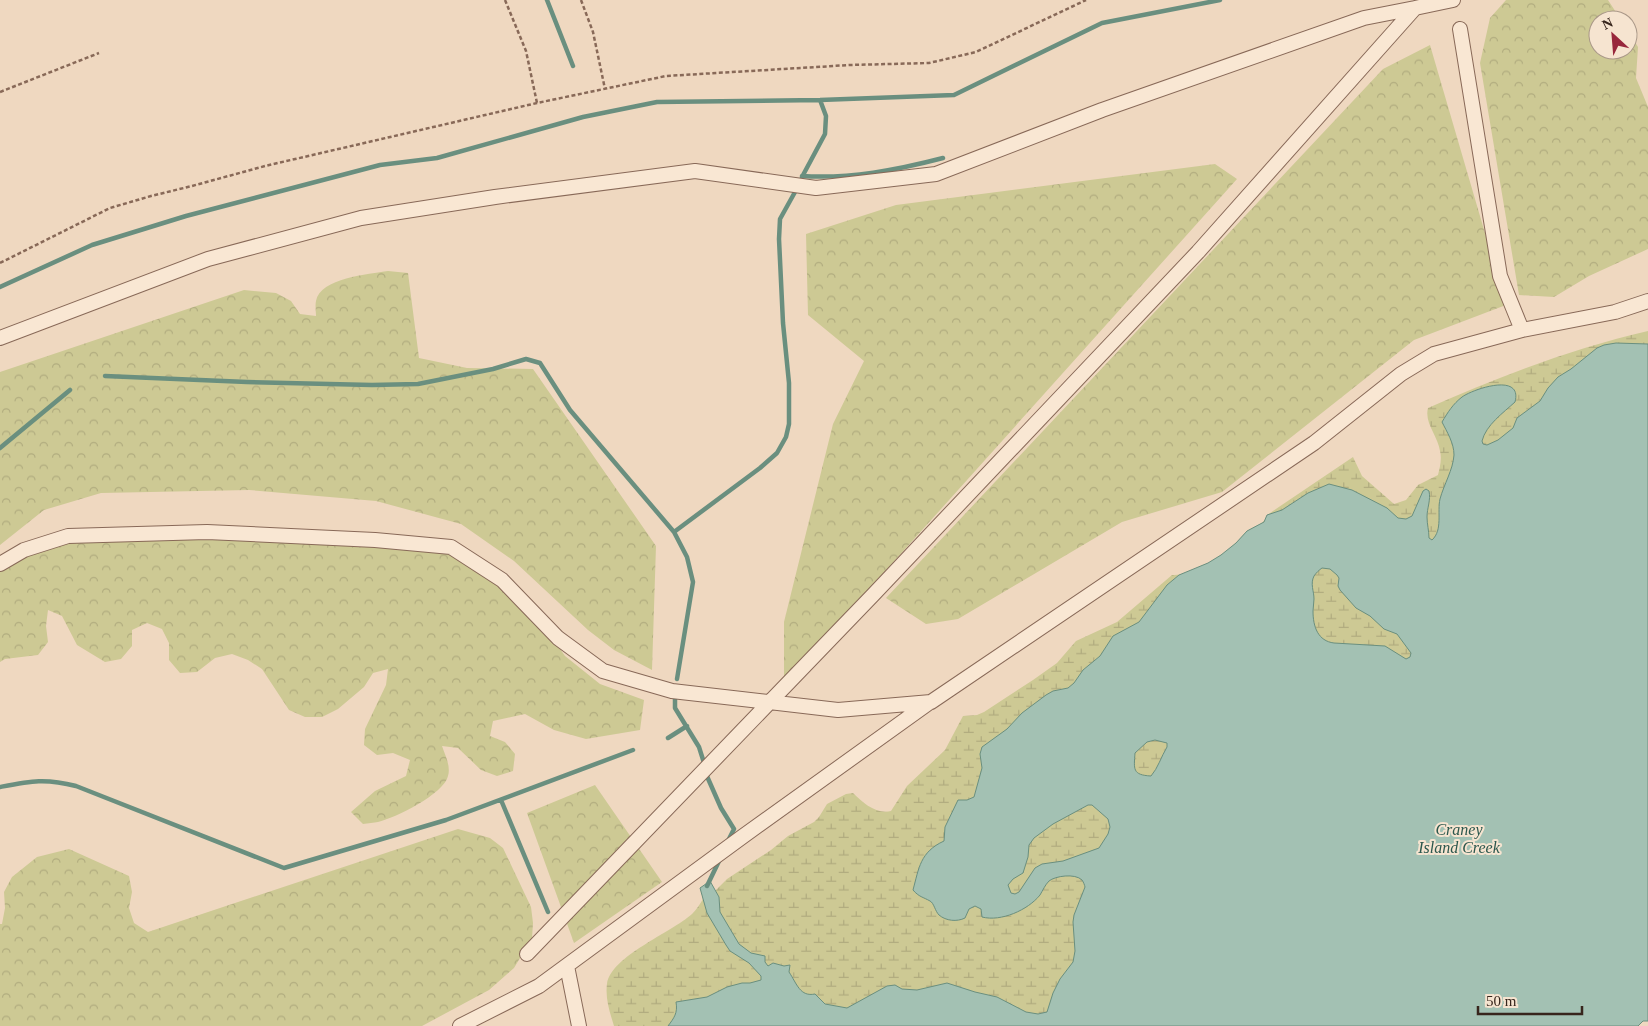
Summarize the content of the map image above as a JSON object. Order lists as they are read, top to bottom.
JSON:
{
  "water": ["Craney Island Creek"],
  "scale_bar": "50 m",
  "north": "top left"
}
